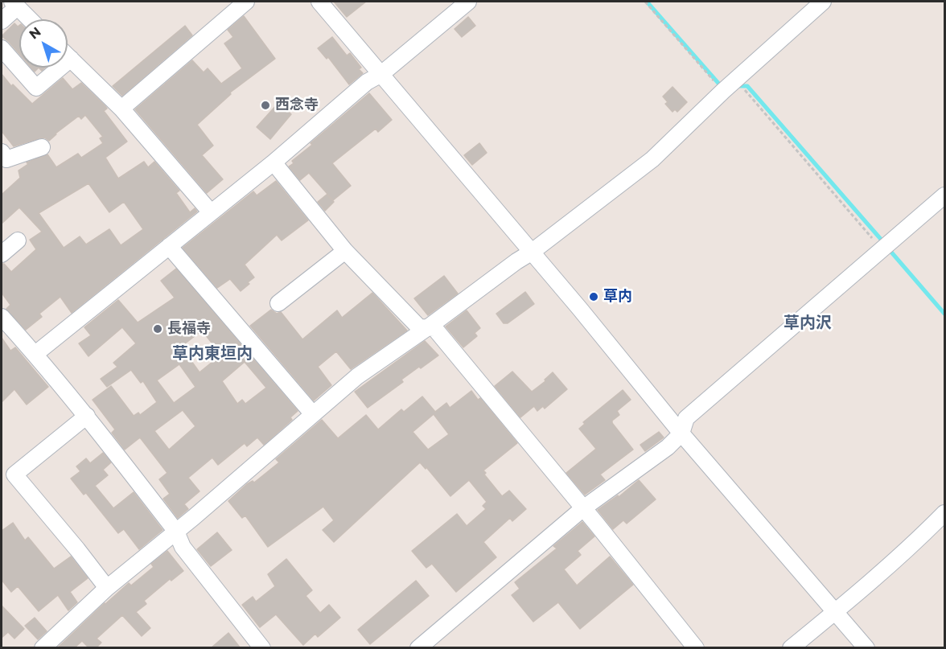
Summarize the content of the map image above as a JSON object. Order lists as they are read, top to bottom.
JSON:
{
  "districts": ["草内沢", "草内東垣内"],
  "places": ["西念寺", "草内", "長福寺"],
  "north": "top left"
}
